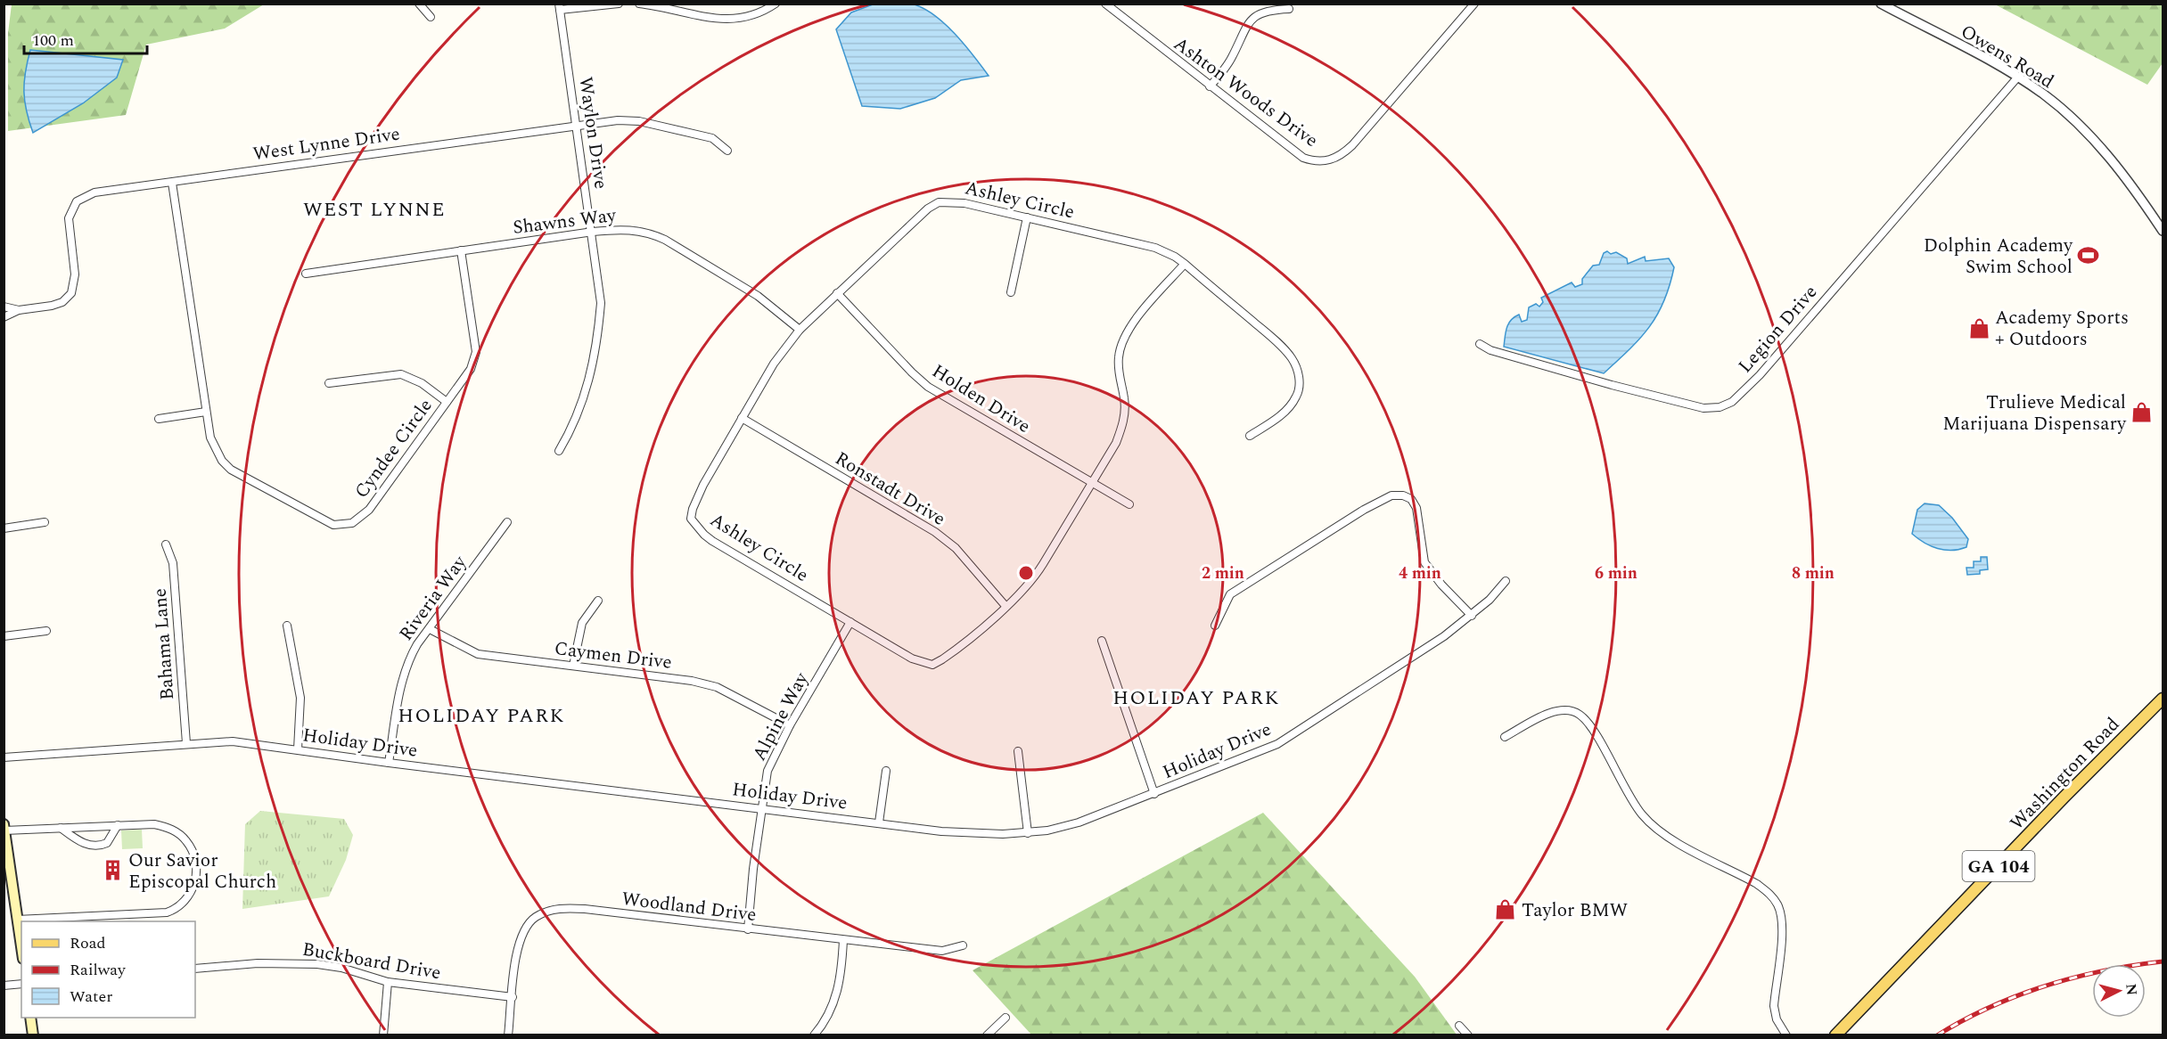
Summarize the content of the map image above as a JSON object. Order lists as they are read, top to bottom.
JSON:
{
  "streets": {
    "main road": ["Washington Road", "GA 104"],
    "street": [
      "Owens Road",
      "Ashton Woods Drive",
      "Waylon Drive",
      "West Lynne Drive",
      "Ashley Circle",
      "Shawns Way",
      "Legion Drive",
      "Holden Drive",
      "Cyndee Circle",
      "Ronstadt Drive",
      "Riveria Way",
      "Bahama Lane",
      "Caymen Drive",
      "Alpine Way",
      "Holiday Drive",
      "Woodland Drive",
      "Buckboard Drive"
    ]
  },
  "crossings": [
    ["Owens Road", "Legion Drive"],
    ["Waylon Drive", "West Lynne Drive"],
    ["Waylon Drive", "Shawns Way"],
    ["West Lynne Drive", "Cyndee Circle"],
    ["Ashley Circle", "Shawns Way"],
    ["Ashley Circle", "Holden Drive"],
    ["Ashley Circle", "Ronstadt Drive"],
    ["Ashley Circle", "Alpine Way"],
    ["Shawns Way", "Cyndee Circle"],
    ["Riveria Way", "Caymen Drive"],
    ["Riveria Way", "Holiday Drive"],
    ["Bahama Lane", "Holiday Drive"],
    ["Caymen Drive", "Alpine Way"],
    ["Alpine Way", "Holiday Drive"],
    ["Alpine Way", "Woodland Drive"],
    ["Woodland Drive", "Buckboard Drive"]
  ],
  "districts": ["WEST LYNNE", "HOLIDAY PARK", "HOLIDAY PARK"],
  "places": {
    "sports": ["Dolphin Academy Swim School"],
    "shop": ["Academy Sports + Outdoors", "Trulieve Medical Marijuana Dispensary", "Taylor BMW"],
    "building": ["Our Savior Episcopal Church"]
  },
  "legend": ["Road", "Railway", "Water"],
  "scale_bar": "100 m",
  "north": "right",
  "rings": [
    "2 min",
    "4 min",
    "6 min",
    "8 min"
  ]
}
